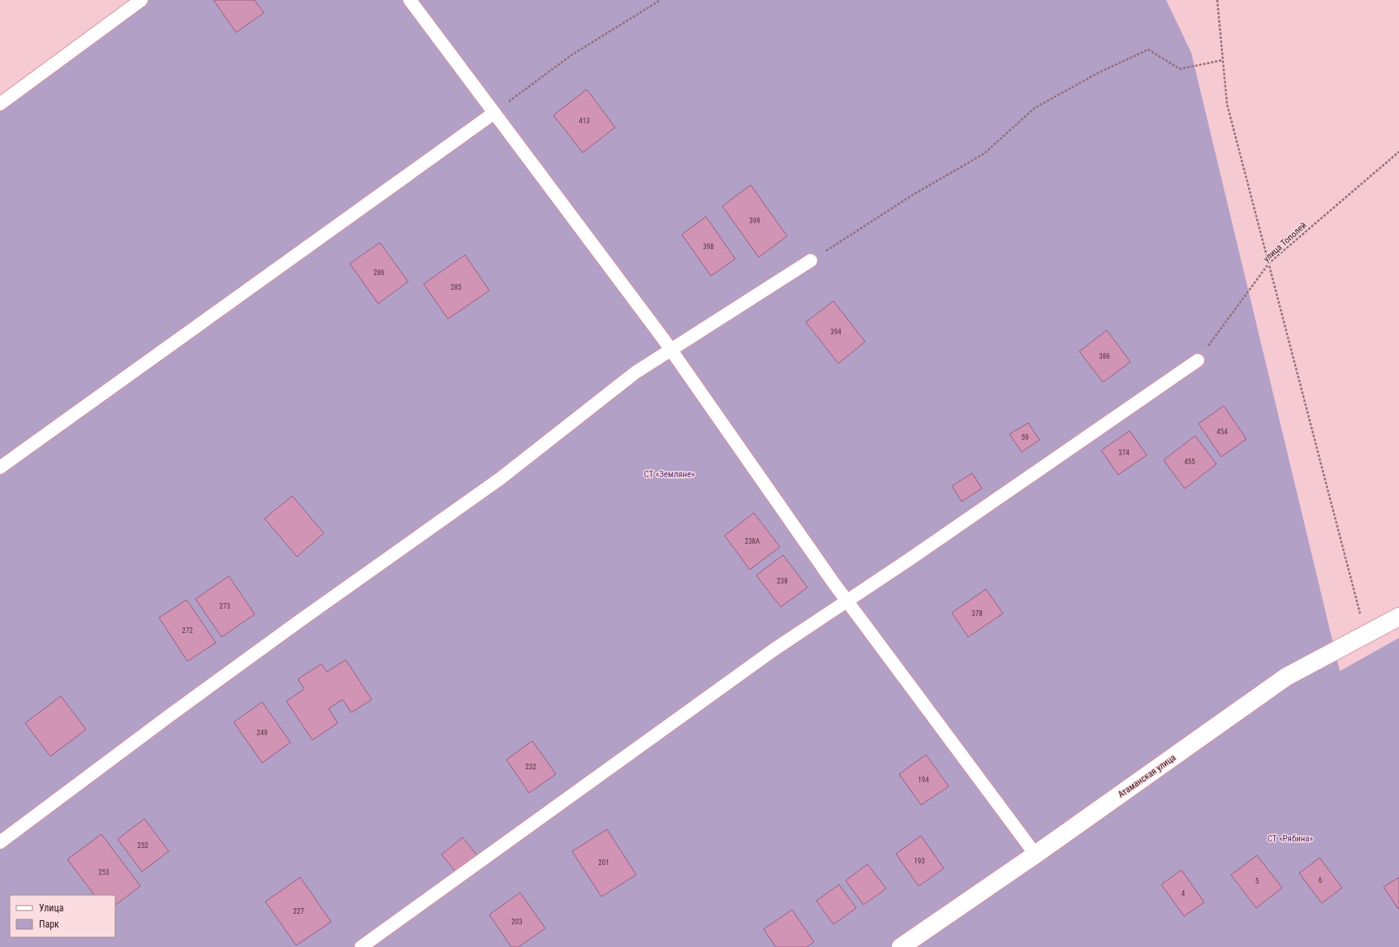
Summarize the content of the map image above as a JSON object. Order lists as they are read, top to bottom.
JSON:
{
  "streets": {
    "street": ["Атаманская улица"],
    "path": ["улица Тополей"]
  },
  "parks": ["СТ «Земляне»", "СТ «Рябина»"],
  "house_numbers": [
    "413",
    "399",
    "398",
    "286",
    "285",
    "394",
    "386",
    "454",
    "59",
    "374",
    "455",
    "238А",
    "238",
    "273",
    "378",
    "272",
    "249",
    "232",
    "194",
    "252",
    "193",
    "201",
    "253",
    "6",
    "5",
    "4",
    "227",
    "203"
  ],
  "legend": ["Улица", "Парк"]
}
